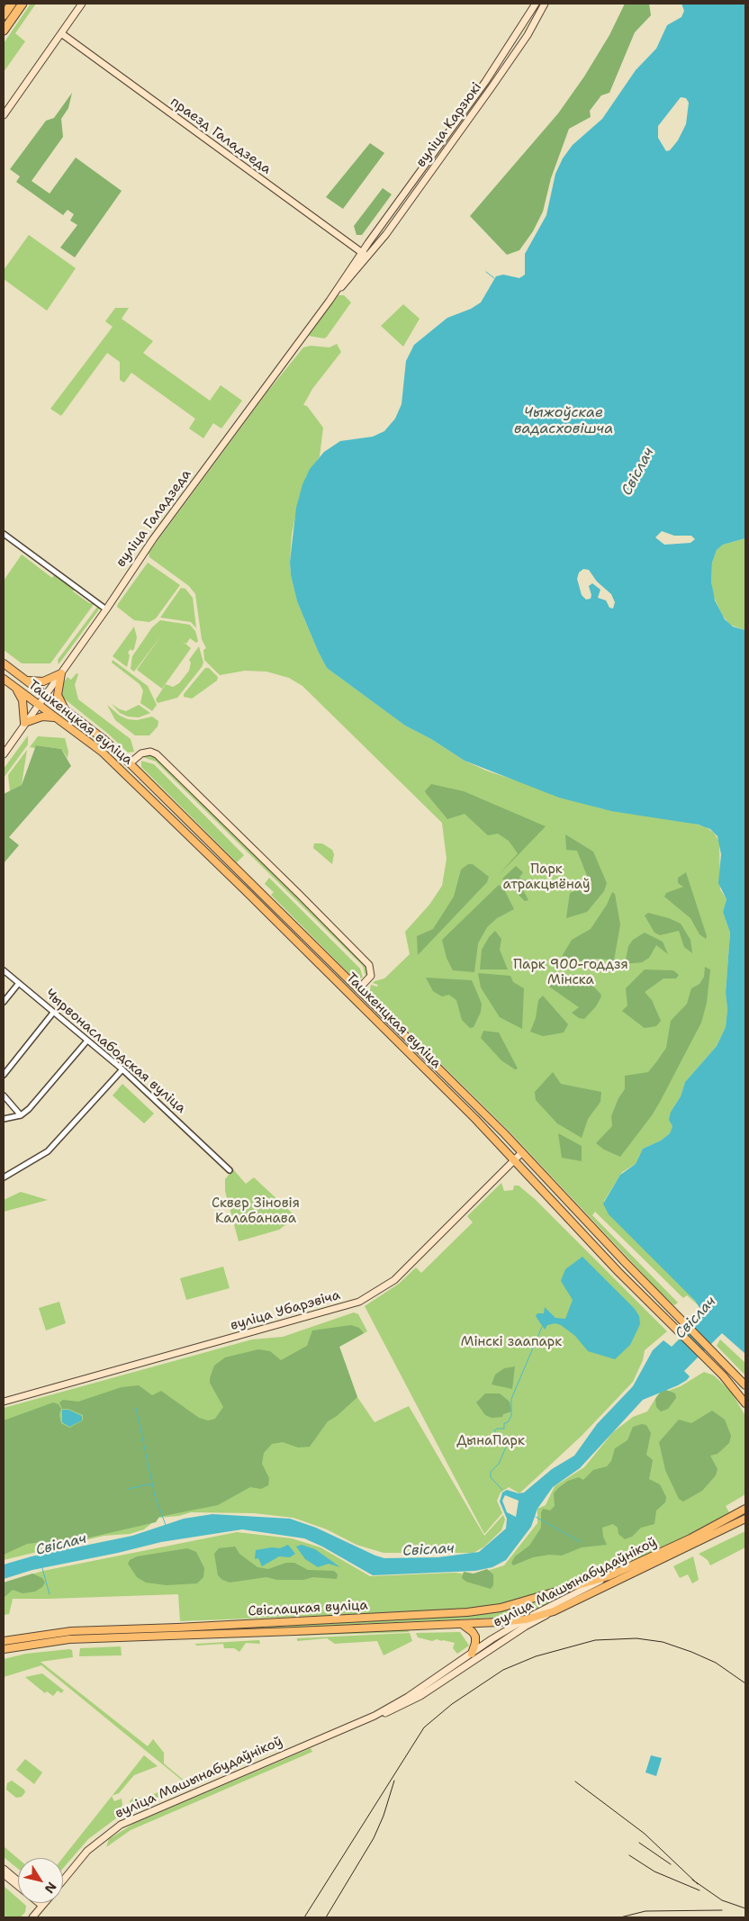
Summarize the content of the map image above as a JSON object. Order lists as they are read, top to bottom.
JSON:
{
  "streets": {
    "main road": ["Ташкенцкая вуліца", "вуліца Машынабудаўнікоў", "Свіслацкая вуліца"],
    "street": [
      "вуліца Карзюкі",
      "праезд Галадзеда",
      "вуліца Галадзеда",
      "Чырвонаслабодская вуліца",
      "вуліца Убарэвіча"
    ]
  },
  "crossings": [
    ["вуліца Карзюкі", "праезд Галадзеда"],
    ["вуліца Карзюкі", "вуліца Галадзеда"],
    ["праезд Галадзеда", "вуліца Галадзеда"],
    ["вуліца Галадзеда", "Ташкенцкая вуліца"],
    ["Ташкенцкая вуліца", "вуліца Убарэвіча"],
    ["вуліца Машынабудаўнікоў", "Свіслацкая вуліца"]
  ],
  "water": ["Чыжоўскае вадасховішча", "Свіслач"],
  "parks": [
    "Парк атракцыёнаў",
    "Парк 900-годдзя Мінска",
    "Сквер Зіновія Калабанава",
    "Мінскі заапарк",
    "ДынаПарк"
  ],
  "north": "bottom right"
}
